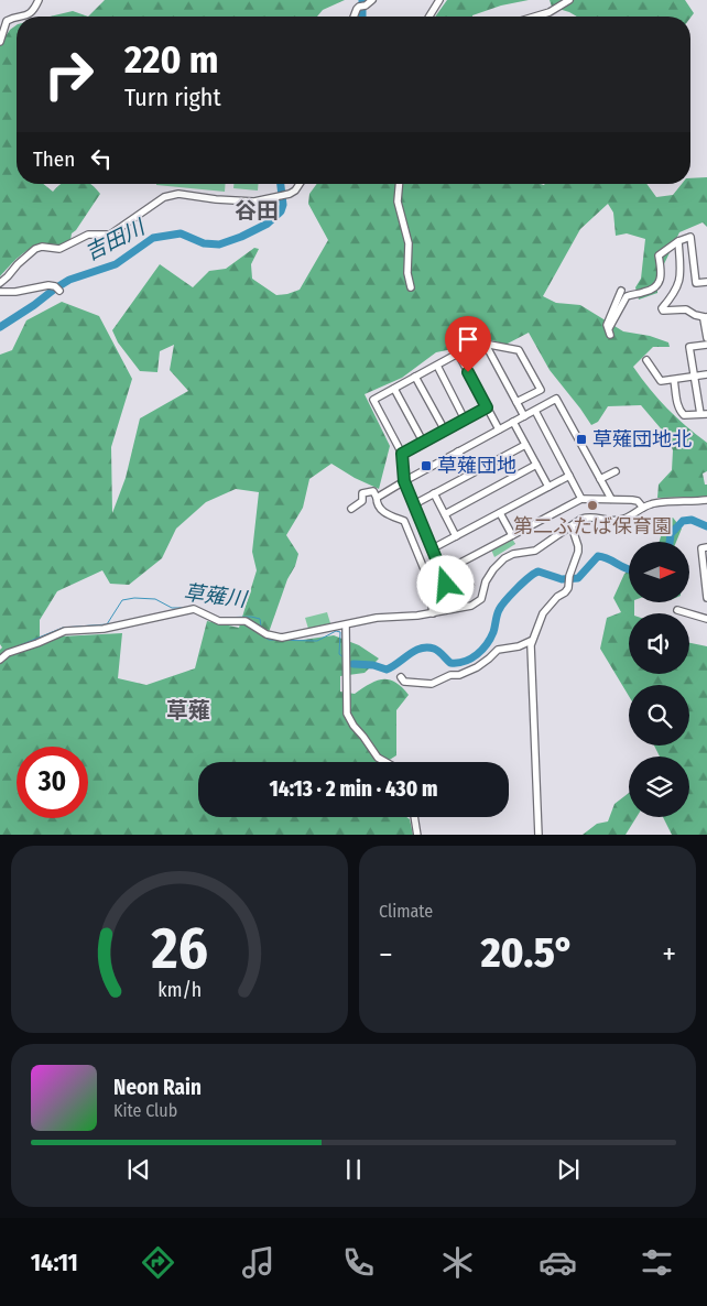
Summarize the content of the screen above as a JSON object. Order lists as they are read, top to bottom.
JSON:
{
  "districts": ["谷田", "草薙"],
  "water": ["吉田川", "草薙川"],
  "places": {
    "transit": ["草薙団地北", "草薙団地"],
    "other": ["第二ふたば保育園"]
  },
  "north": "right",
  "page": {
    "turn": ["220 m", "Turn right"],
    "then": "Then",
    "limit": "30",
    "trip": "14:13 · 2 min · 430 m",
    "tile": "Climate",
    "heat": ["−", "20.5°", "+"],
    "song": ["Neon Rain", "Kite Club"],
    "tabs": "14:11",
    "gauge": ["26", "km/h"]
  }
}
